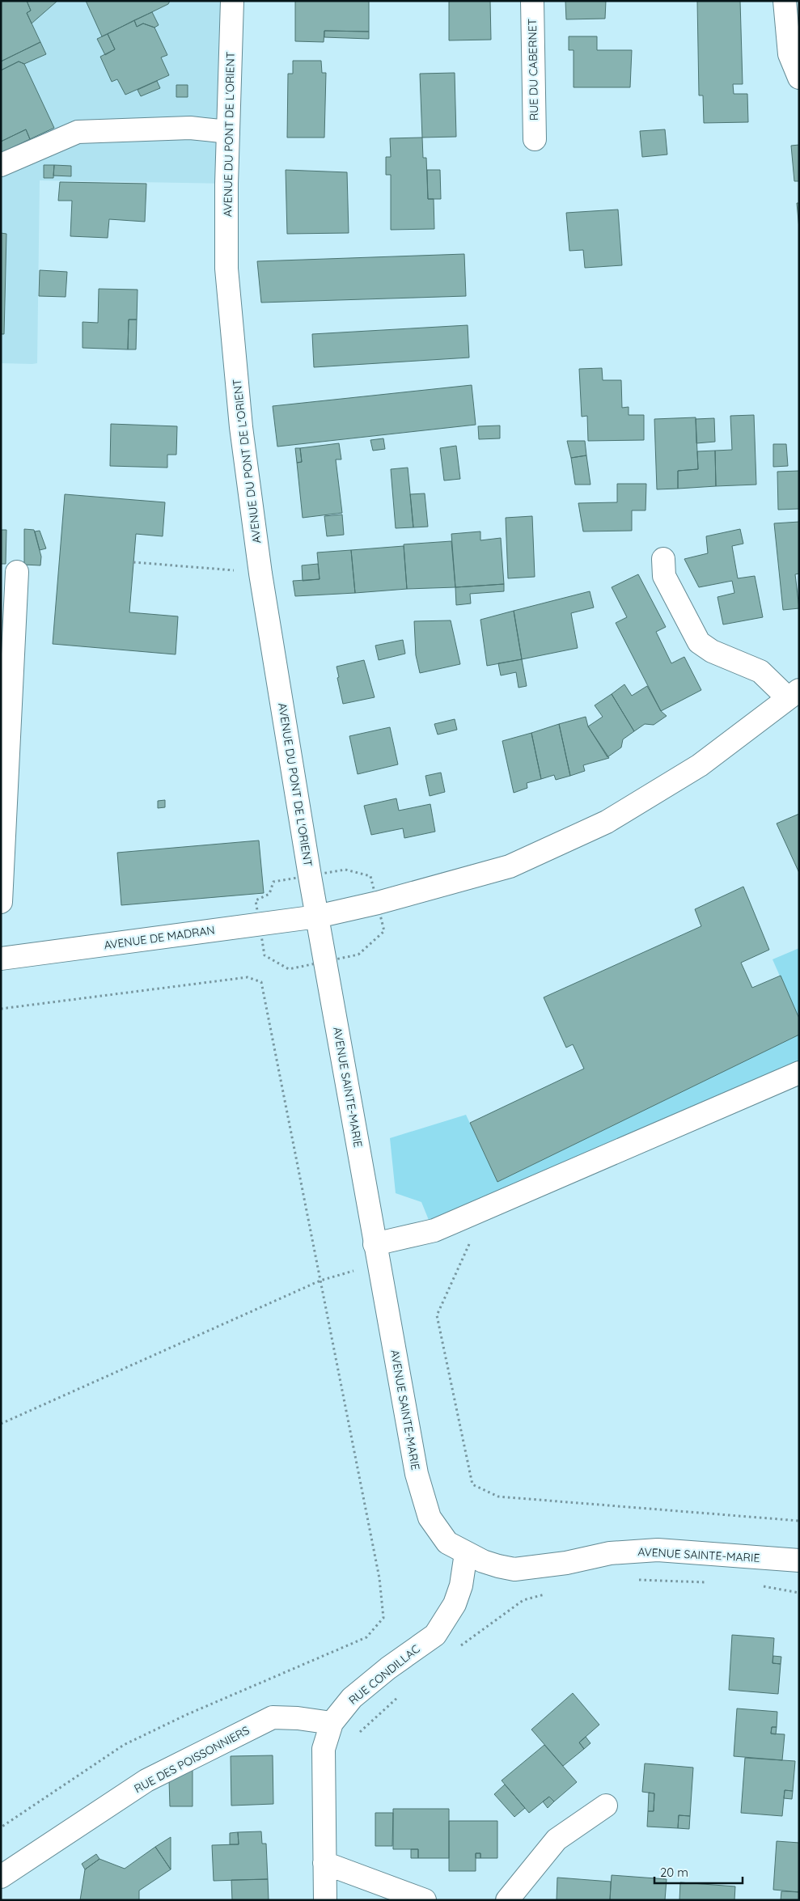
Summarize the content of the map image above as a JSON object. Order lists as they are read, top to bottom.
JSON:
{
  "streets": {
    "main road": [
      "RUE DU CABERNET",
      "AVENUE DU PONT DE L'ORIENT",
      "AVENUE DE MADRAN",
      "AVENUE SAINTE-MARIE",
      "RUE CONDILLAC",
      "RUE DES POISSONNIERS"
    ]
  },
  "crossings": [
    ["AVENUE DU PONT DE L'ORIENT", "AVENUE DE MADRAN"],
    ["AVENUE DU PONT DE L'ORIENT", "AVENUE SAINTE-MARIE"],
    ["AVENUE DE MADRAN", "AVENUE SAINTE-MARIE"],
    ["AVENUE SAINTE-MARIE", "RUE CONDILLAC"],
    ["RUE CONDILLAC", "RUE DES POISSONNIERS"]
  ],
  "scale_bar": "20 m"
}
